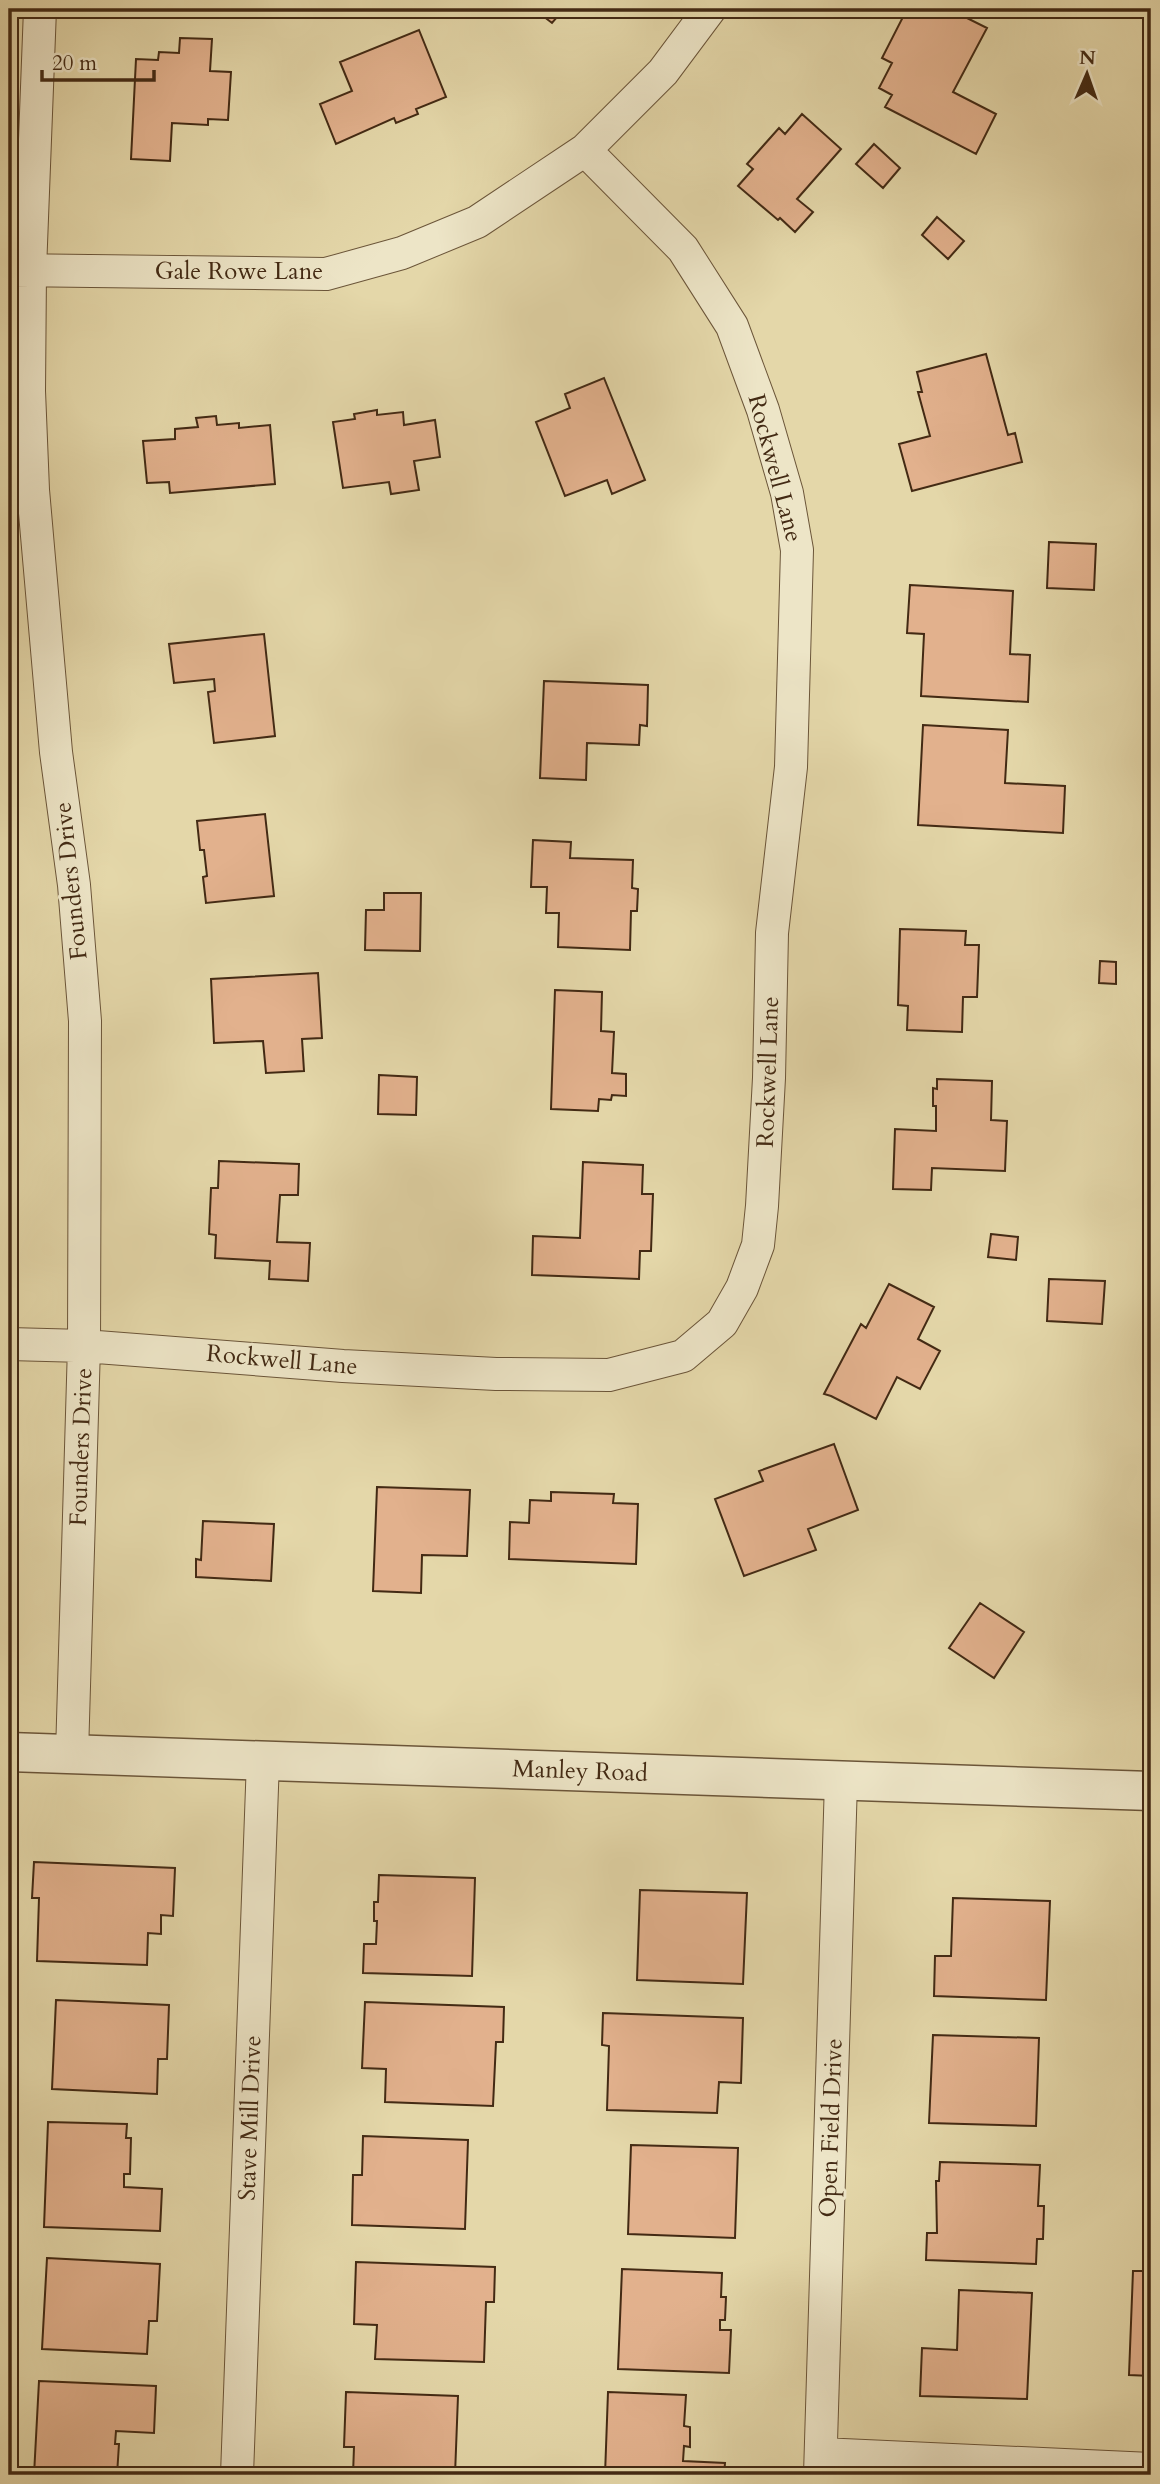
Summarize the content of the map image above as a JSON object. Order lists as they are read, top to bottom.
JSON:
{
  "streets": {
    "street": [
      "Gale Rowe Lane",
      "Rockwell Lane",
      "Founders Drive",
      "Manley Road",
      "Stave Mill Drive",
      "Open Field Drive"
    ]
  },
  "crossings": [
    ["Gale Rowe Lane", "Rockwell Lane"],
    ["Gale Rowe Lane", "Founders Drive"],
    ["Rockwell Lane", "Founders Drive"],
    ["Founders Drive", "Manley Road"],
    ["Manley Road", "Stave Mill Drive"],
    ["Manley Road", "Open Field Drive"]
  ],
  "scale_bar": "20 m",
  "north": "top"
}
